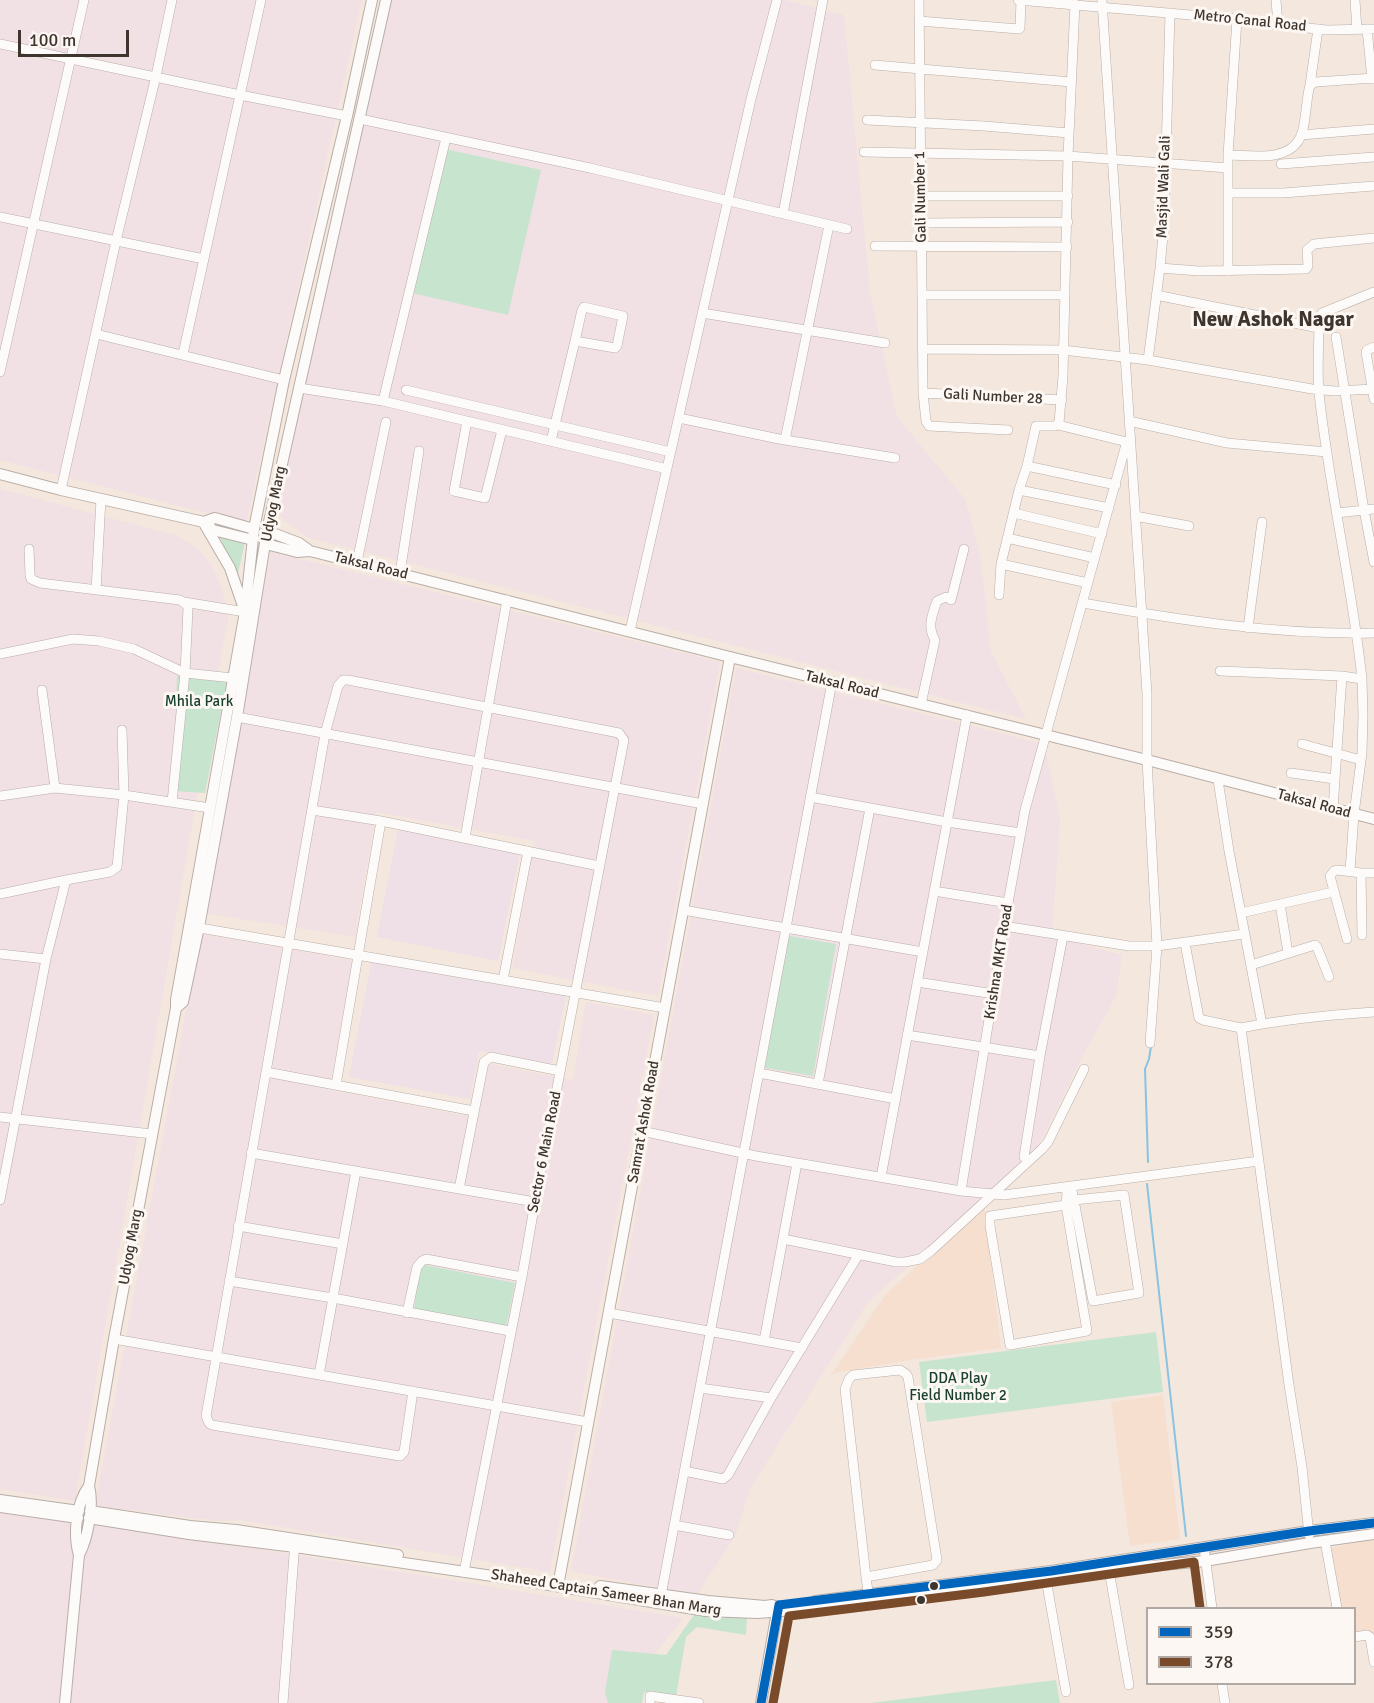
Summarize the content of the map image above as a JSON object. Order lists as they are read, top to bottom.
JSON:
{
  "streets": {
    "street": [
      "Metro Canal Road",
      "Masjid Wali Gali",
      "Gali Number 1",
      "Gali Number 28",
      "Udyog Marg",
      "Taksal Road",
      "Krishna MKT Road",
      "Samrat Ashok Road",
      "Sector 6 Main Road",
      "Shaheed Captain Sameer Bhan Marg"
    ]
  },
  "crossings": [
    ["Metro Canal Road", "Masjid Wali Gali"],
    ["Gali Number 1", "Gali Number 28"],
    ["Udyog Marg", "Taksal Road"],
    ["Udyog Marg", "Shaheed Captain Sameer Bhan Marg"],
    ["Taksal Road", "Krishna MKT Road"],
    ["Taksal Road", "Samrat Ashok Road"],
    ["Samrat Ashok Road", "Shaheed Captain Sameer Bhan Marg"],
    ["Sector 6 Main Road", "Shaheed Captain Sameer Bhan Marg"]
  ],
  "districts": ["New Ashok Nagar"],
  "parks": ["Mhila Park", "DDA Play Field Number 2"],
  "lines": ["transit line 359", "transit line 378"],
  "legend": ["359", "378"],
  "scale_bar": "100 m"
}
